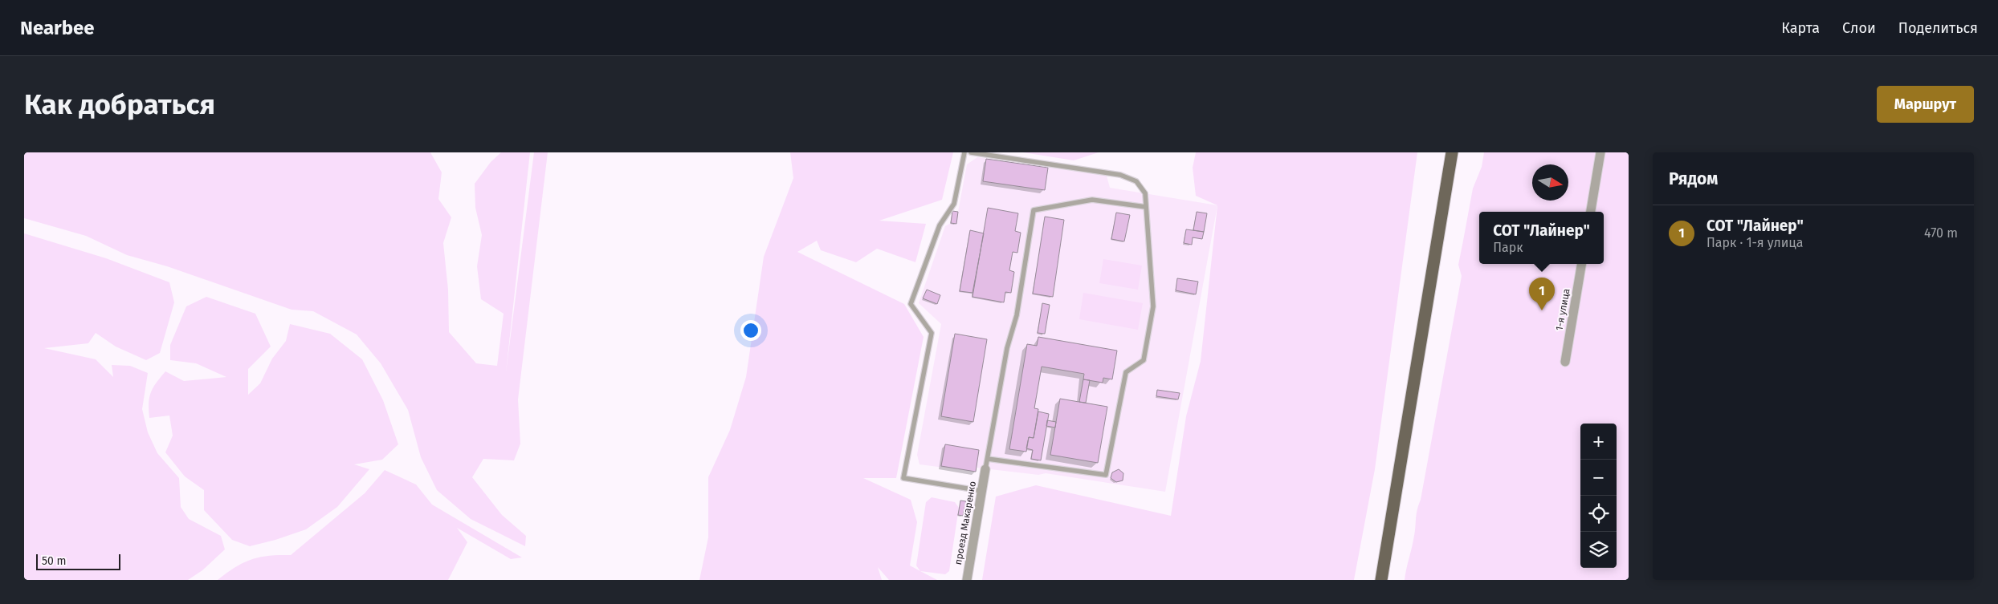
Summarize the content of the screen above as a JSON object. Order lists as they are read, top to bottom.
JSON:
{
  "streets": {
    "street": ["1-я улица", "проезд Макаренко"]
  },
  "scale_bar": "50 m",
  "north": "right",
  "page": {
    "header": "Nearbee",
    "nav": ["Карта", "Слои", "Поделиться"],
    "buttons": "Маршрут",
    "title": "Как добраться",
    "heading": "Рядом",
    "list": [
      {
        "mark": "1",
        "name": "СОТ \"Лайнер\"",
        "note": "Парк · 1-я улица",
        "value": "470 m"
      }
    ],
    "popup": ["СОТ \"Лайнер\"", "Парк"],
    "pins": "1",
    "map_buttons": ["+", "−"],
    "scale": "50 m"
  }
}
